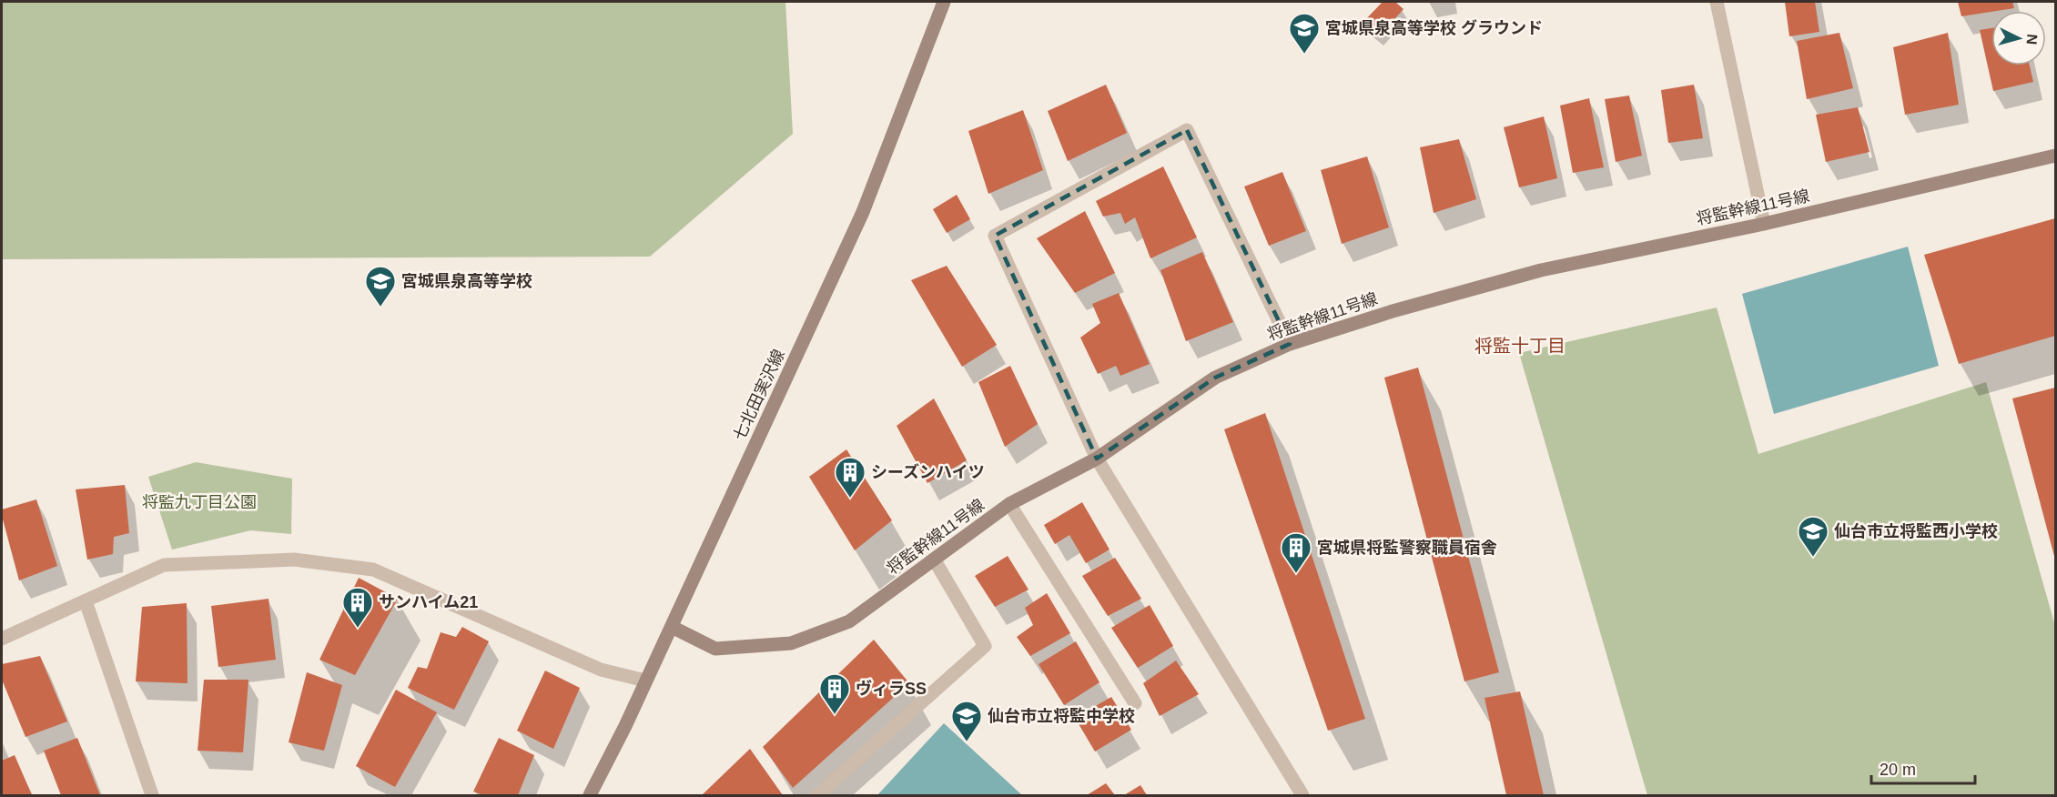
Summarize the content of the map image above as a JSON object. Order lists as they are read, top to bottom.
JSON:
{
  "streets": {
    "street": ["将監幹線11号線", "七北田実沢線"]
  },
  "crossings": [
    ["将監幹線11号線", "七北田実沢線"]
  ],
  "districts": ["将監十丁目"],
  "parks": ["将監九丁目公園"],
  "places": {
    "school or university": [
      "宮城県泉高等学校 グラウンド",
      "宮城県泉高等学校",
      "仙台市立将監西小学校",
      "仙台市立将監中学校"
    ],
    "building": [
      "シーズンハイツ",
      "宮城県将監警察職員宿舎",
      "サンハイム21",
      "ヴィラSS"
    ]
  },
  "scale_bar": "20 m",
  "north": "right"
}
